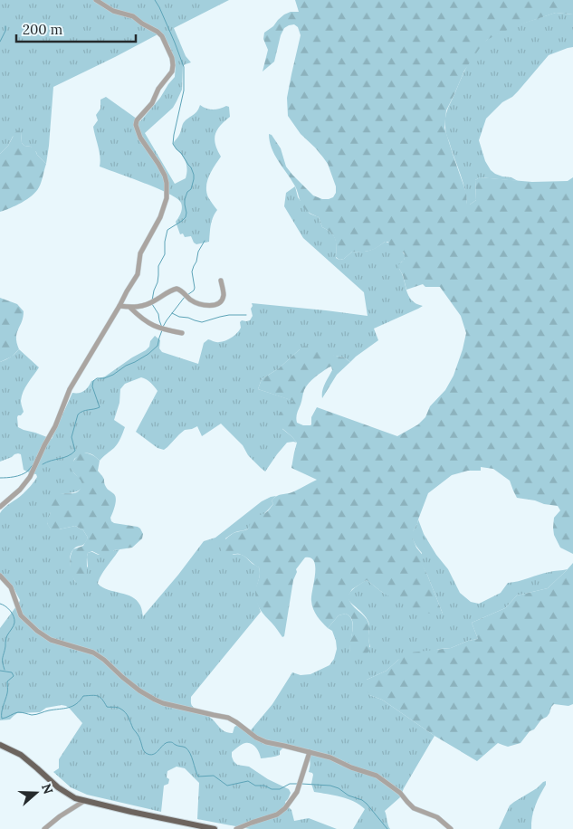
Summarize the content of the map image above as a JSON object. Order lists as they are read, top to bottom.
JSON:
{
  "scale_bar": "200 m",
  "north": "right"
}
